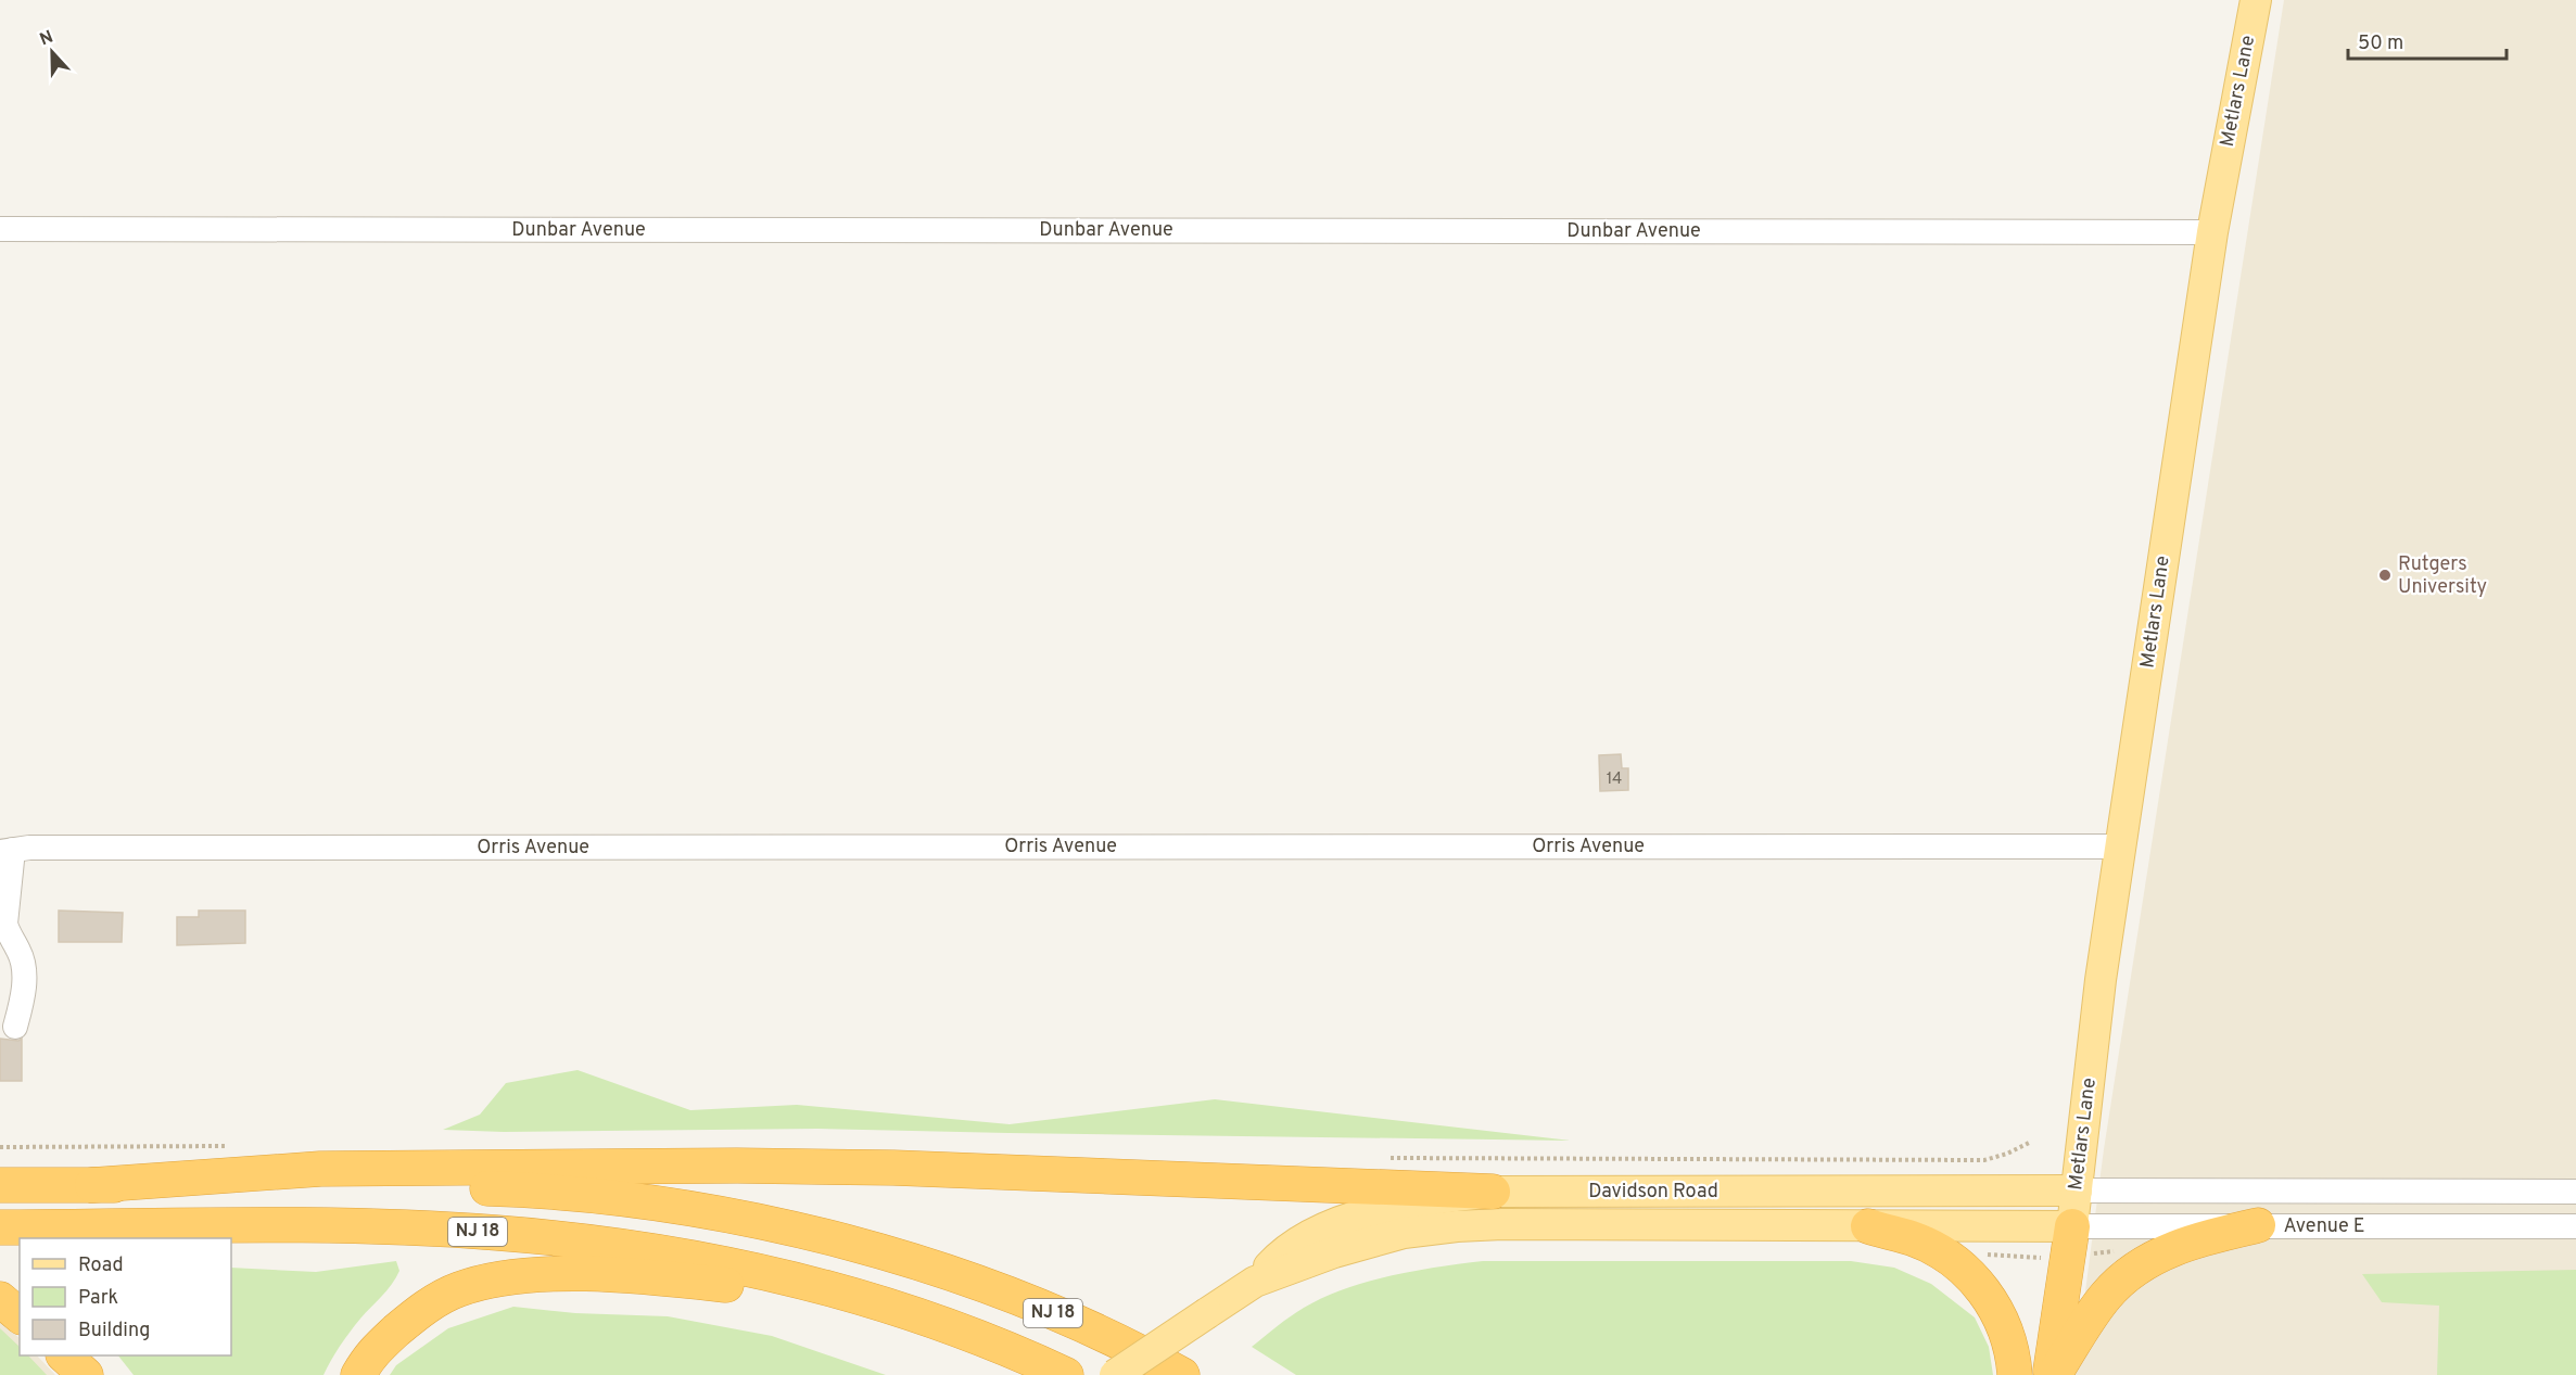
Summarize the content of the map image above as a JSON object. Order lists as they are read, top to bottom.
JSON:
{
  "streets": {
    "highway": ["NJ 18"],
    "main road": ["Metlars Lane", "Davidson Road"],
    "street": ["Dunbar Avenue", "Orris Avenue", "Avenue E"]
  },
  "crossings": [
    ["Metlars Lane", "Dunbar Avenue"],
    ["Metlars Lane", "Orris Avenue"],
    ["Metlars Lane", "Davidson Road"],
    ["Metlars Lane", "Avenue E"],
    ["Davidson Road", "Avenue E"]
  ],
  "places": ["Rutgers University"],
  "house_numbers": ["14"],
  "legend": ["Road", "Park", "Building"],
  "scale_bar": "50 m",
  "north": "top"
}
